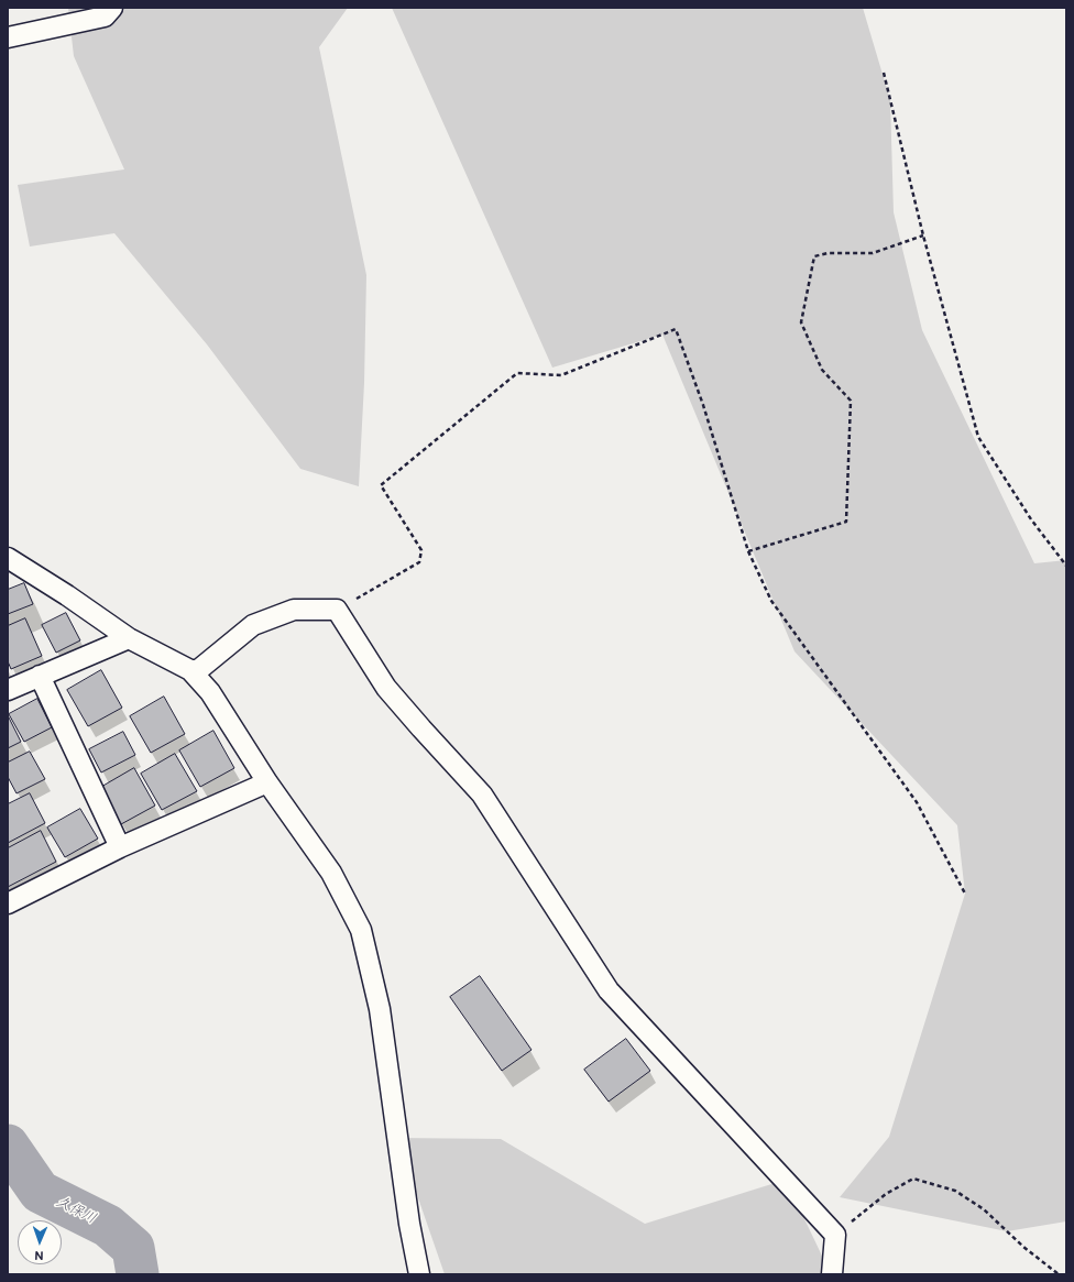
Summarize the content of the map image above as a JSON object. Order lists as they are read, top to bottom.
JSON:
{
  "water": ["久保川"],
  "north": "bottom"
}
